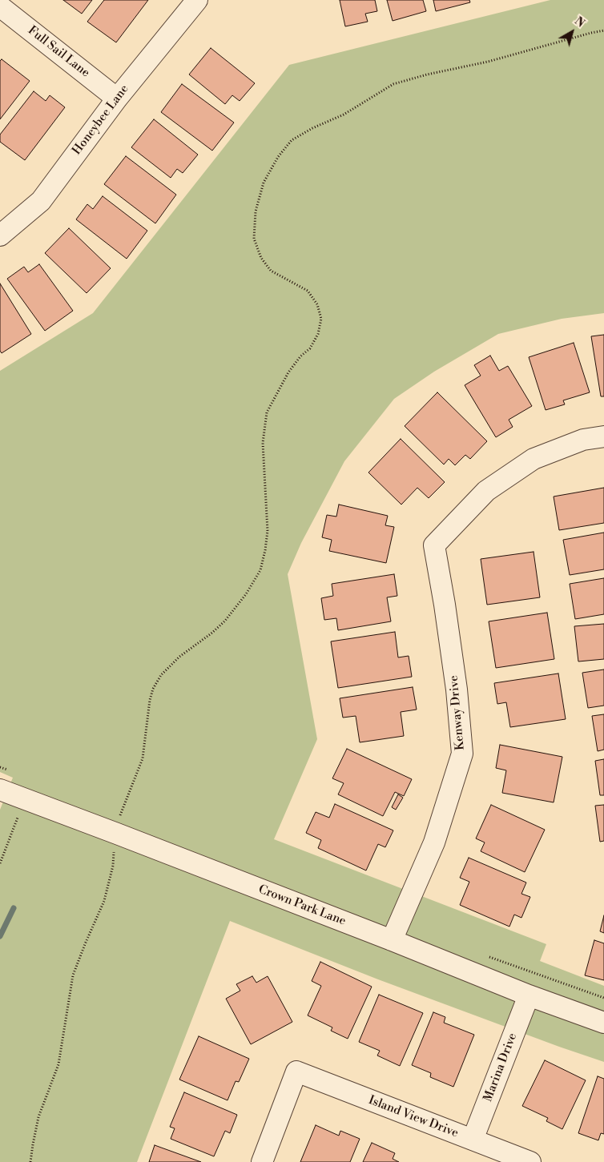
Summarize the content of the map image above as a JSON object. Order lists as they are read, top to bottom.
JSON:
{
  "streets": {
    "street": [
      "Full Sail Lane",
      "Honeybee Lane",
      "Kenway Drive",
      "Crown Park Lane",
      "Marina Drive",
      "Island View Drive"
    ]
  },
  "crossings": [
    ["Full Sail Lane", "Honeybee Lane"],
    ["Kenway Drive", "Crown Park Lane"],
    ["Crown Park Lane", "Marina Drive"],
    ["Marina Drive", "Island View Drive"]
  ],
  "north": "top right"
}
